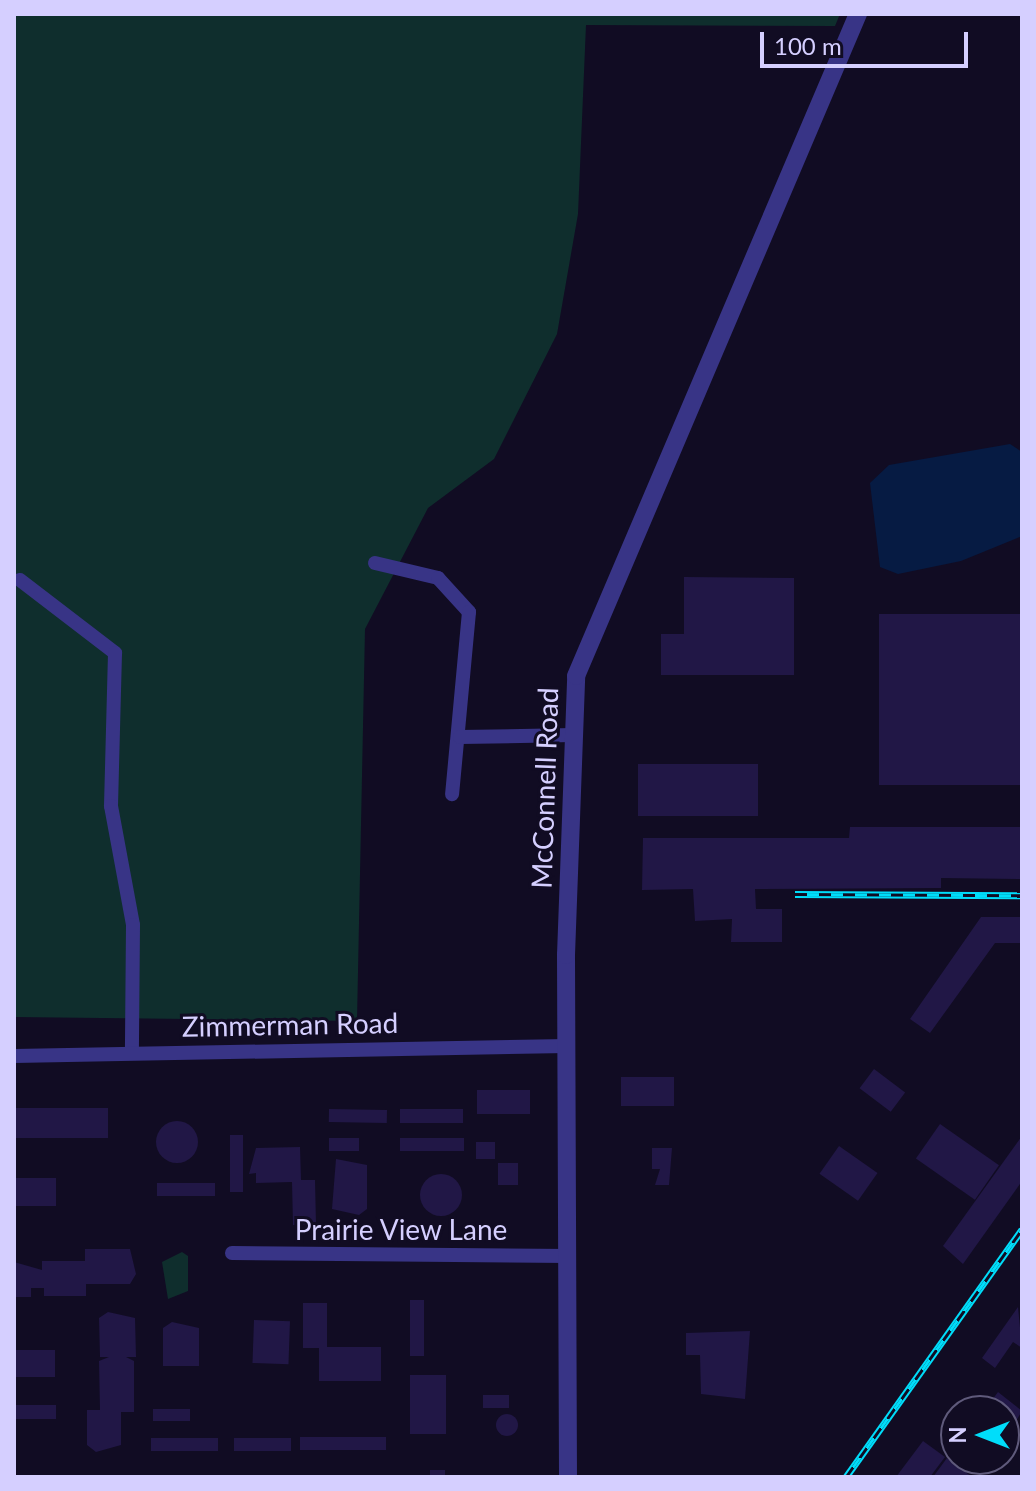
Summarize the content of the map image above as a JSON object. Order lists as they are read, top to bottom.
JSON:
{
  "streets": {
    "street": ["McConnell Road", "Zimmerman Road", "Prairie View Lane"]
  },
  "crossings": [
    ["McConnell Road", "Zimmerman Road"],
    ["McConnell Road", "Prairie View Lane"]
  ],
  "scale_bar": "100 m",
  "north": "left"
}
